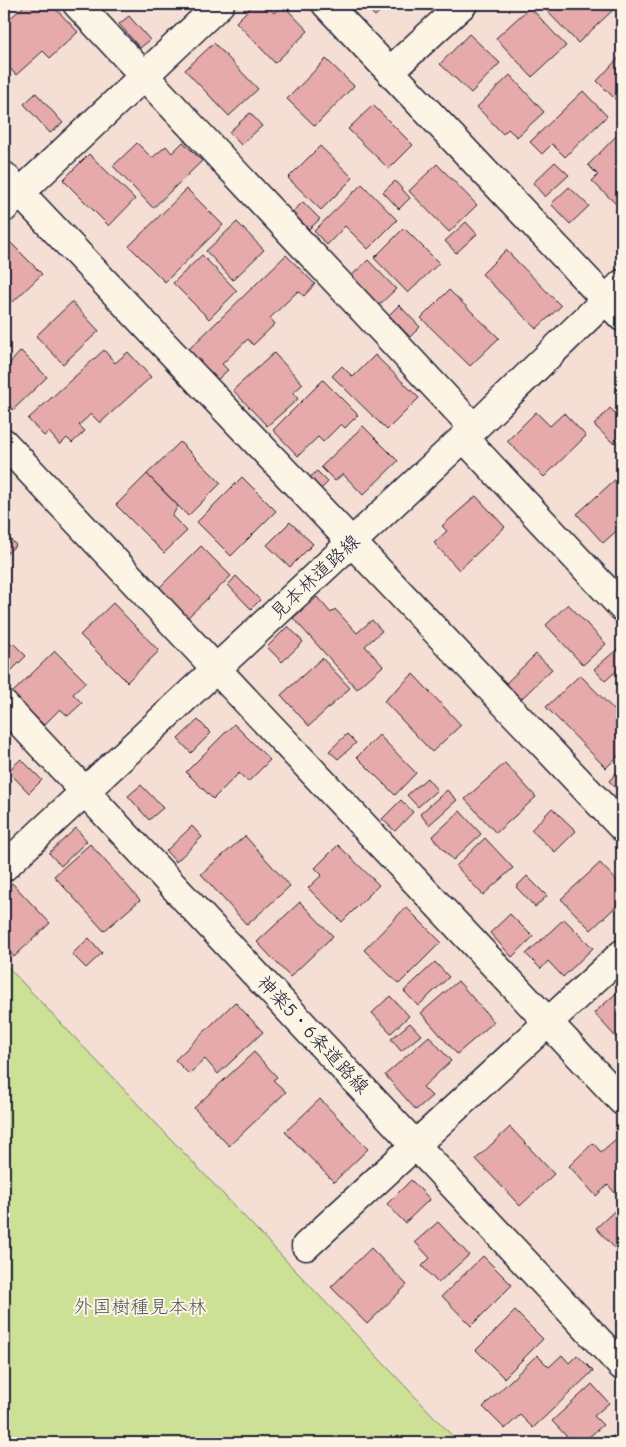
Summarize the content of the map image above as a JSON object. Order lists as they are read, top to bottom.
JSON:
{
  "streets": {
    "street": ["見本林道路線", "神楽5・6条道路線"]
  },
  "crossings": [
    ["見本林道路線", "神楽5・6条道路線"]
  ],
  "parks": ["外国樹種見本林"]
}
